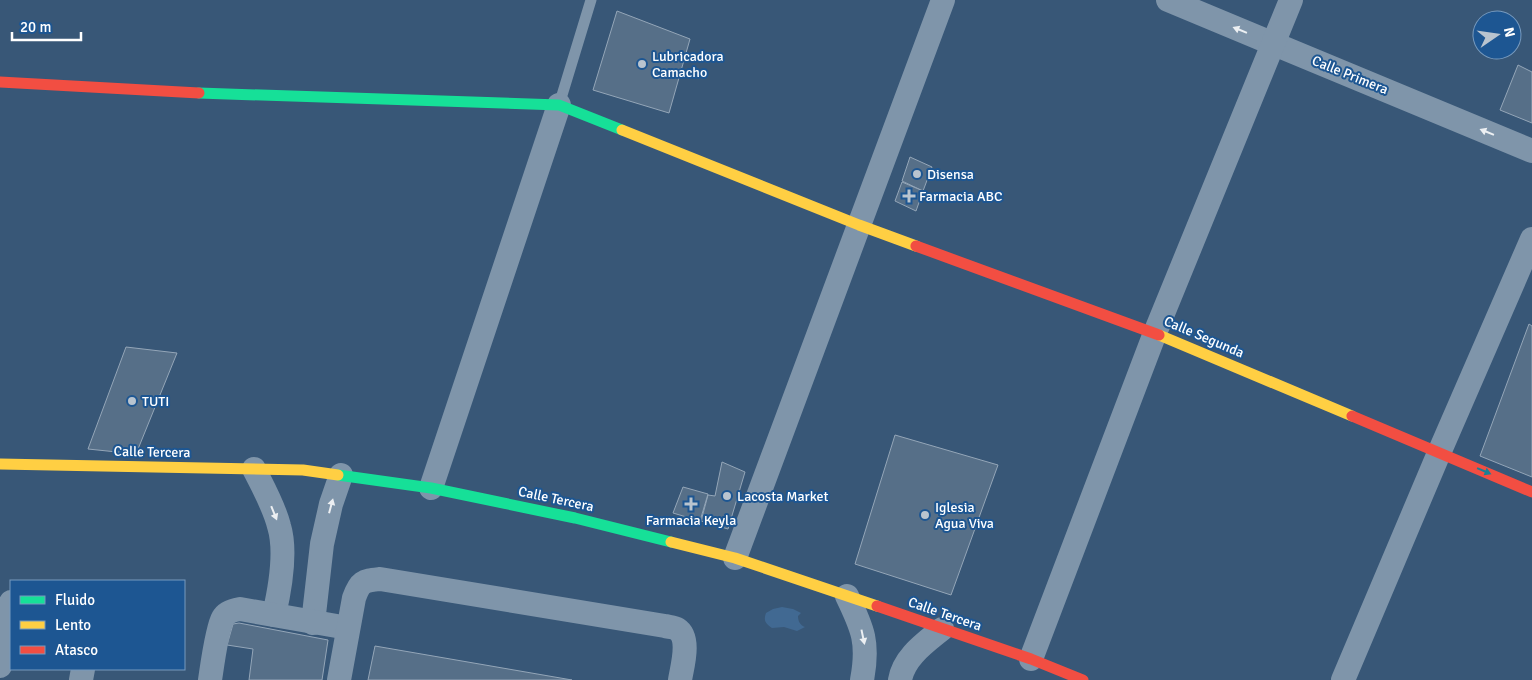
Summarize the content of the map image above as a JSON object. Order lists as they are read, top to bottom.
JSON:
{
  "streets": {
    "street": ["Calle Primera", "Calle Segunda", "Calle Tercera"]
  },
  "one_way": ["Calle Primera"],
  "places": {
    "other": [
      "Lubricadora Camacho",
      "Disensa",
      "TUTI",
      "Lacosta Market",
      "Iglesia Agua Viva"
    ],
    "health": ["Farmacia ABC", "Farmacia Keyla"]
  },
  "legend": ["Fluido", "Lento", "Atasco"],
  "scale_bar": "20 m",
  "north": "right"
}
